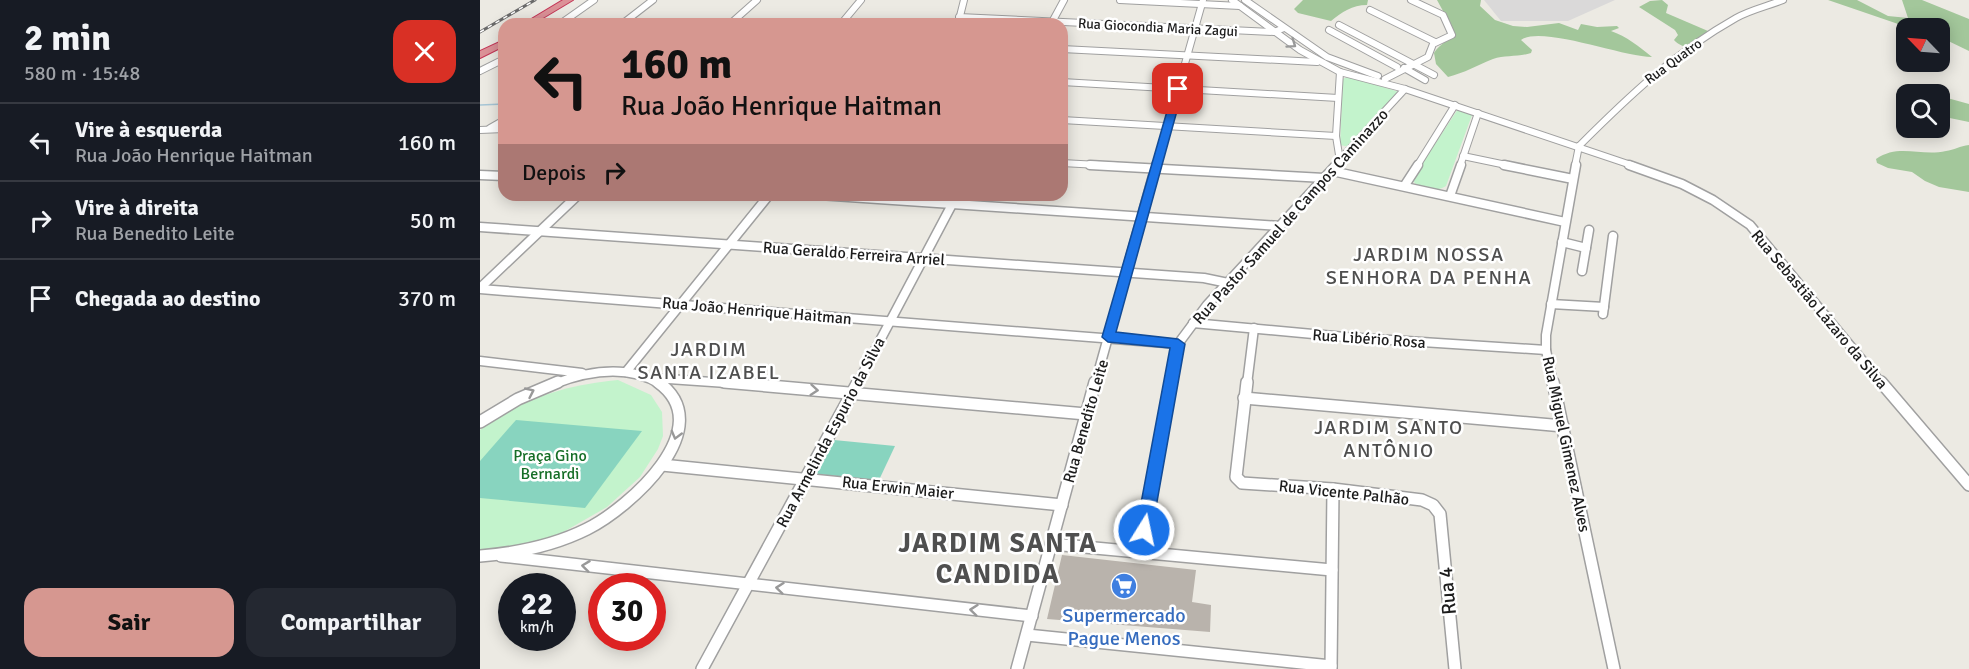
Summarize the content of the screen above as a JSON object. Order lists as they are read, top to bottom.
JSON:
{
  "streets": {
    "street": [
      "Rua Giocondia Maria Zagui",
      "Rua Quatro",
      "Rua Pastor Samuel de Campos Caminazzo",
      "Rua Geraldo Ferreira Arriel",
      "Rua Sebastião Lázaro da Silva",
      "Rua João Henrique Haitman",
      "Rua Libério Rosa",
      "Rua Benedito Leite",
      "Rua Armelinda Espurio da Silva",
      "Rua Miguel Gimenez Alves",
      "Rua Erwin Maier",
      "Rua Vicente Palhão",
      "Rua 4"
    ]
  },
  "crossings": [
    ["Rua Giocondia Maria Zagui", "Rua Sebastião Lázaro da Silva"],
    ["Rua Giocondia Maria Zagui", "Rua Benedito Leite"],
    ["Rua Quatro", "Rua Sebastião Lázaro da Silva"],
    ["Rua Quatro", "Rua Miguel Gimenez Alves"],
    ["Rua Pastor Samuel de Campos Caminazzo", "Rua Geraldo Ferreira Arriel"],
    ["Rua Pastor Samuel de Campos Caminazzo", "Rua Sebastião Lázaro da Silva"],
    ["Rua Pastor Samuel de Campos Caminazzo", "Rua João Henrique Haitman"],
    ["Rua Pastor Samuel de Campos Caminazzo", "Rua Libério Rosa"],
    ["Rua Geraldo Ferreira Arriel", "Rua Benedito Leite"],
    ["Rua Geraldo Ferreira Arriel", "Rua Armelinda Espurio da Silva"],
    ["Rua Sebastião Lázaro da Silva", "Rua Miguel Gimenez Alves"],
    ["Rua João Henrique Haitman", "Rua Benedito Leite"],
    ["Rua João Henrique Haitman", "Rua Armelinda Espurio da Silva"],
    ["Rua Libério Rosa", "Rua Miguel Gimenez Alves"],
    ["Rua Benedito Leite", "Rua Erwin Maier"],
    ["Rua Armelinda Espurio da Silva", "Rua Erwin Maier"],
    ["Rua Vicente Palhão", "Rua 4"]
  ],
  "districts": [
    "JARDIM NOSSA SENHORA DA PENHA",
    "JARDIM SANTA IZABEL",
    "JARDIM SANTO ANTÔNIO",
    "JARDIM SANTA CANDIDA"
  ],
  "parks": ["Praça Gino Bernardi"],
  "places": {
    "supermarket": ["Supermercado Pague Menos"]
  },
  "north": "top left",
  "page": {
    "heading": ["2 min", "580 m · 15:48"],
    "turn": ["160 m", "Rua João Henrique Haitman"],
    "list": [
      {
        "name": "Vire à esquerda",
        "note": "Rua João Henrique Haitman",
        "value": "160 m"
      },
      {
        "name": "Vire à direita",
        "note": "Rua Benedito Leite",
        "value": "50 m"
      },
      {
        "name": "Chegada ao destino",
        "value": "370 m"
      }
    ],
    "then": "Depois",
    "speed": "22 km/h",
    "limit": "30",
    "buttons": ["Sair", "Compartilhar"]
  }
}
